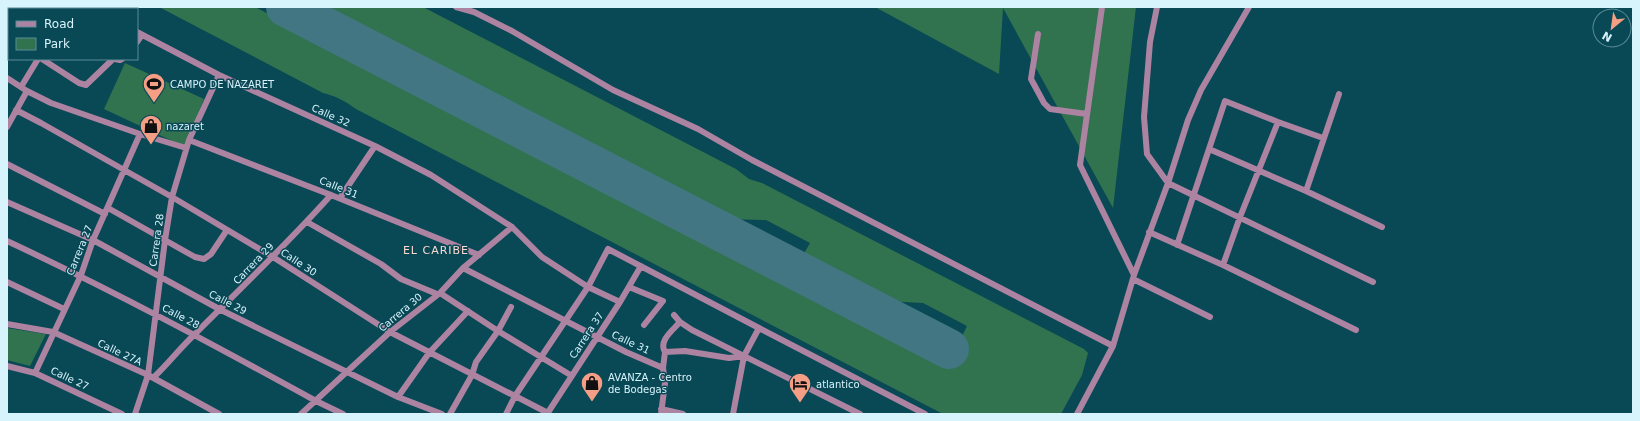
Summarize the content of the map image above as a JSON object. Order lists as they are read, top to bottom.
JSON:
{
  "streets": {
    "street": [
      "Calle 32",
      "Calle 31",
      "Carrera 28",
      "Carrera 27",
      "Calle 30",
      "Carrera 29",
      "Calle 29",
      "Carrera 30",
      "Calle 28",
      "Carrera 37",
      "Calle 27A",
      "Calle 27"
    ]
  },
  "crossings": [
    ["Calle 32", "Carrera 28"],
    ["Calle 32", "Carrera 30"],
    ["Calle 32", "Carrera 37"],
    ["Calle 31", "Carrera 28"],
    ["Calle 31", "Carrera 29"],
    ["Calle 31", "Carrera 30"],
    ["Calle 31", "Carrera 37"],
    ["Carrera 28", "Calle 30"],
    ["Carrera 28", "Carrera 29"],
    ["Carrera 28", "Calle 29"],
    ["Carrera 28", "Calle 28"],
    ["Carrera 28", "Calle 27A"],
    ["Carrera 27", "Calle 30"],
    ["Carrera 27", "Calle 29"],
    ["Carrera 27", "Calle 28"],
    ["Carrera 27", "Calle 27A"],
    ["Carrera 27", "Calle 27"],
    ["Calle 30", "Carrera 29"],
    ["Calle 30", "Carrera 30"],
    ["Calle 30", "Carrera 37"],
    ["Carrera 29", "Calle 29"],
    ["Carrera 29", "Calle 28"],
    ["Carrera 29", "Calle 27A"],
    ["Calle 29", "Carrera 30"],
    ["Carrera 30", "Calle 28"]
  ],
  "districts": ["EL CARIBE"],
  "places": {
    "sports": ["CAMPO DE NAZARET"],
    "shop": ["nazaret", "AVANZA - Centro de Bodegas"],
    "hotel": ["atlantico"]
  },
  "legend": ["Road", "Park"],
  "north": "bottom left"
}
